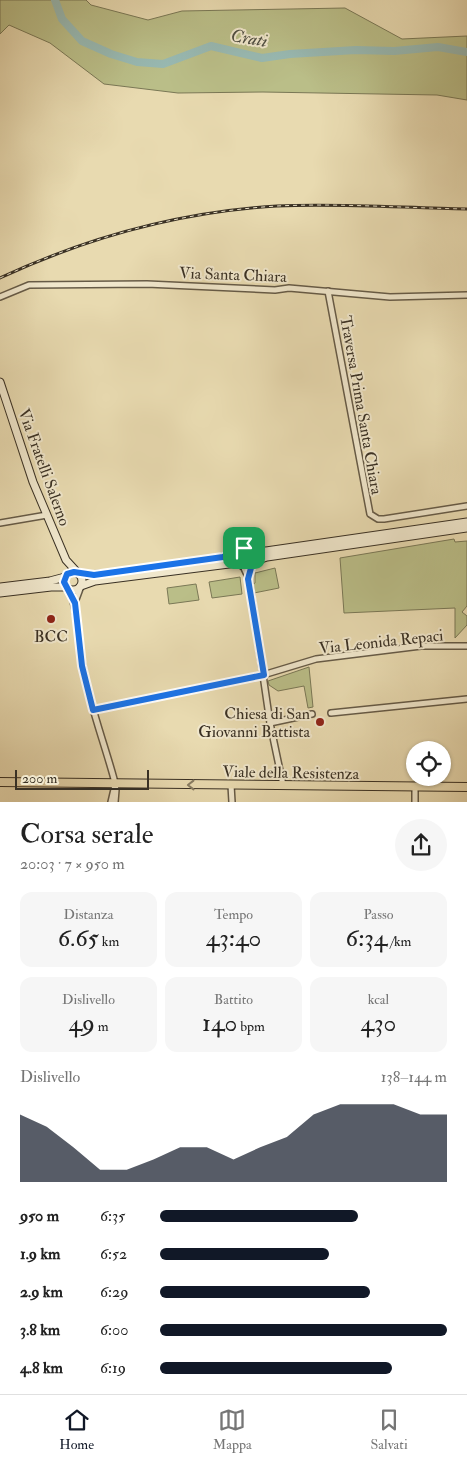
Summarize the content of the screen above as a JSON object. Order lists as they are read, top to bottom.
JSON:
{
  "streets": {
    "main road": ["Viale della Resistenza"],
    "street": [
      "Via Santa Chiara",
      "Traversa Prima Santa Chiara",
      "Via Fratelli Salerno",
      "Via Leonida Repaci"
    ]
  },
  "crossings": [
    ["Via Santa Chiara", "Traversa Prima Santa Chiara"]
  ],
  "water": ["Crati"],
  "places": ["BCC", "Chiesa di San Giovanni Battista"],
  "scale_bar": "200 m",
  "page": {
    "scale": "200 m",
    "heading": ["Corsa serale", "20:03 · 7 × 950 m"],
    "stats": [
      ["Distanza", "6.65 km"],
      ["Tempo", "43:40"],
      ["Passo", "6:34 /km"],
      ["Dislivello", "49 m"],
      ["Battito", "140 bpm"],
      ["kcal", "430"]
    ],
    "chart": ["Dislivello", "138–144 m"],
    "list": [
      {
        "name": "950 m",
        "note": "6:35"
      },
      {
        "name": "1.9 km",
        "note": "6:52"
      },
      {
        "name": "2.9 km",
        "note": "6:29"
      },
      {
        "name": "3.8 km",
        "note": "6:00"
      },
      {
        "name": "4.8 km",
        "note": "6:19"
      }
    ],
    "tabs": ["Home", "Mappa", "Salvati"]
  }
}
